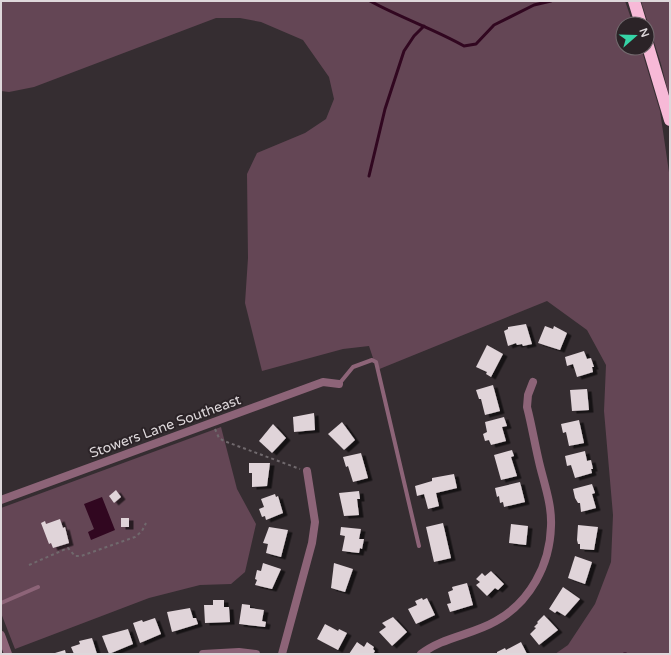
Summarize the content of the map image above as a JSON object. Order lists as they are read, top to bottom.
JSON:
{
  "streets": {
    "street": ["Stowers Lane Southeast"]
  },
  "north": "right"
}
